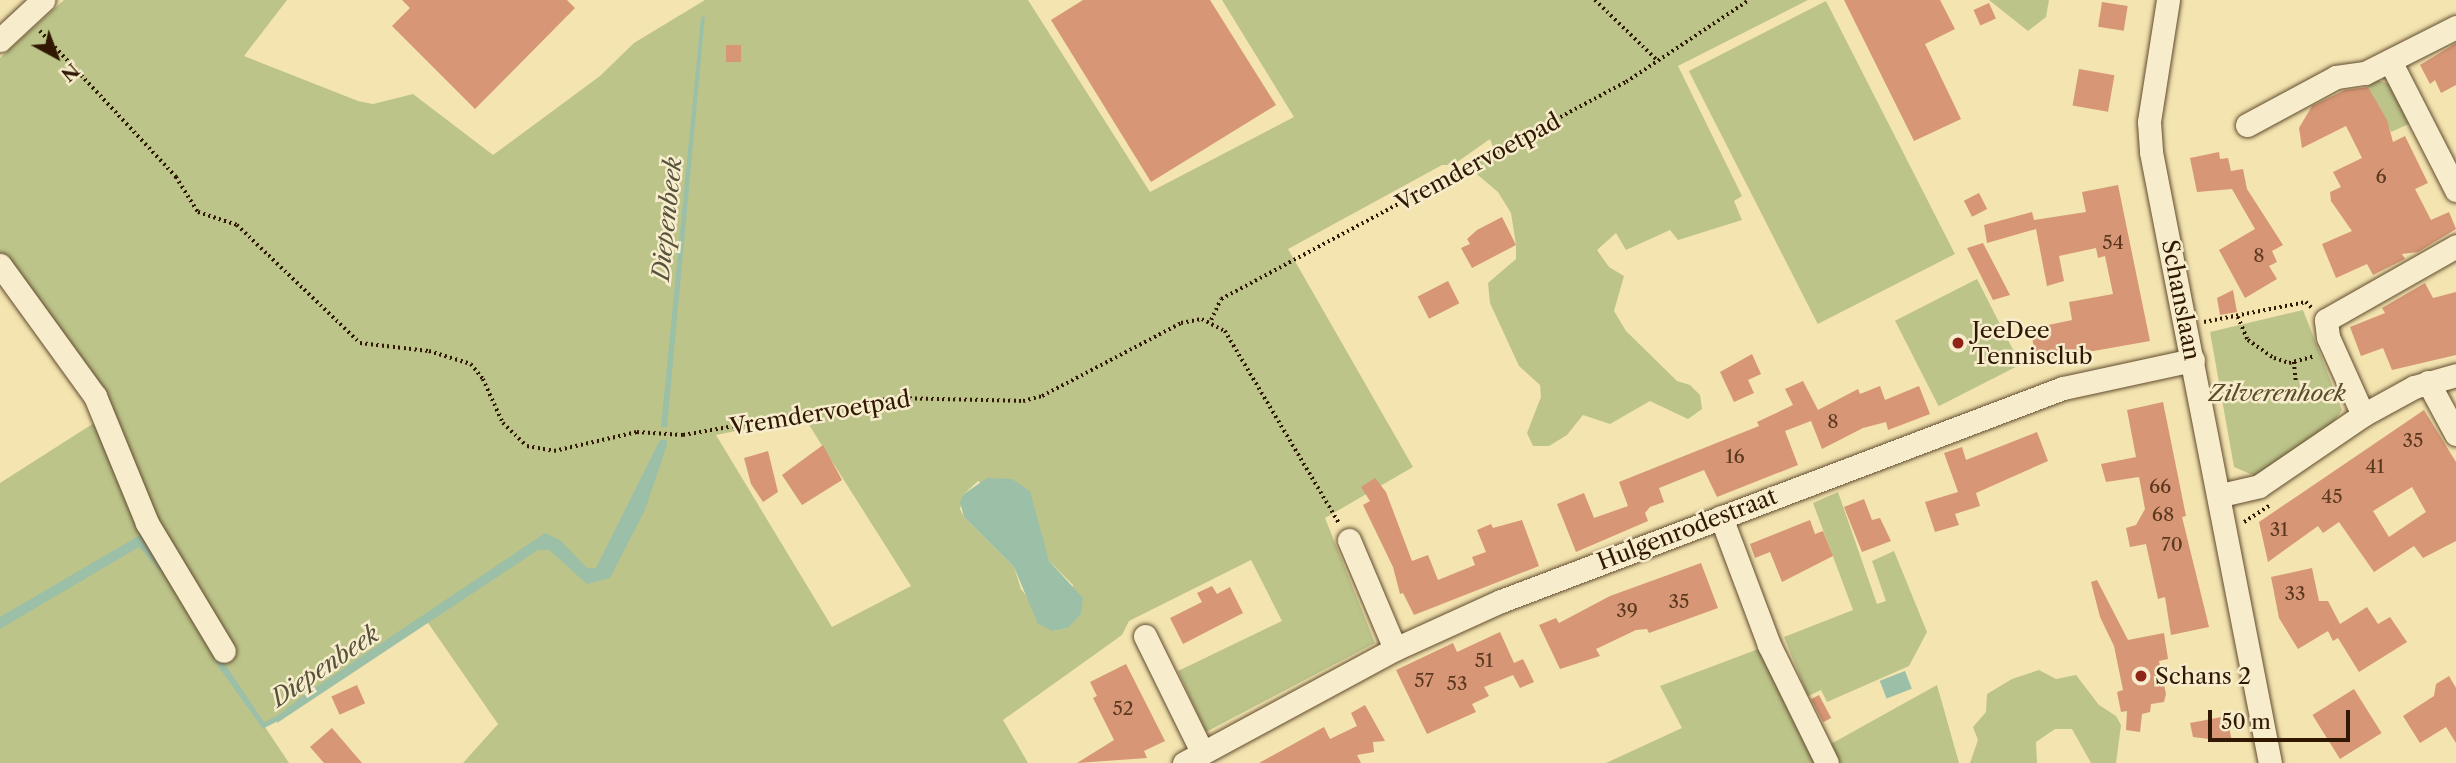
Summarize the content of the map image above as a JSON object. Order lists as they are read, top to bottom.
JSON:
{
  "streets": {
    "street": ["Schanslaan", "Hulgenrodestraat"],
    "path": ["Vremdervoetpad"]
  },
  "crossings": [
    ["Schanslaan", "Hulgenrodestraat"]
  ],
  "water": ["Diepenbeek"],
  "parks": ["Zilverenhoek"],
  "places": ["JeeDee Tennisclub", "Schans 2"],
  "house_numbers": [
    "6",
    "54",
    "8",
    "8",
    "35",
    "16",
    "41",
    "66",
    "45",
    "68",
    "31",
    "70",
    "33",
    "35",
    "39",
    "51",
    "57",
    "53",
    "52"
  ],
  "scale_bar": "50 m",
  "north": "bottom right"
}
